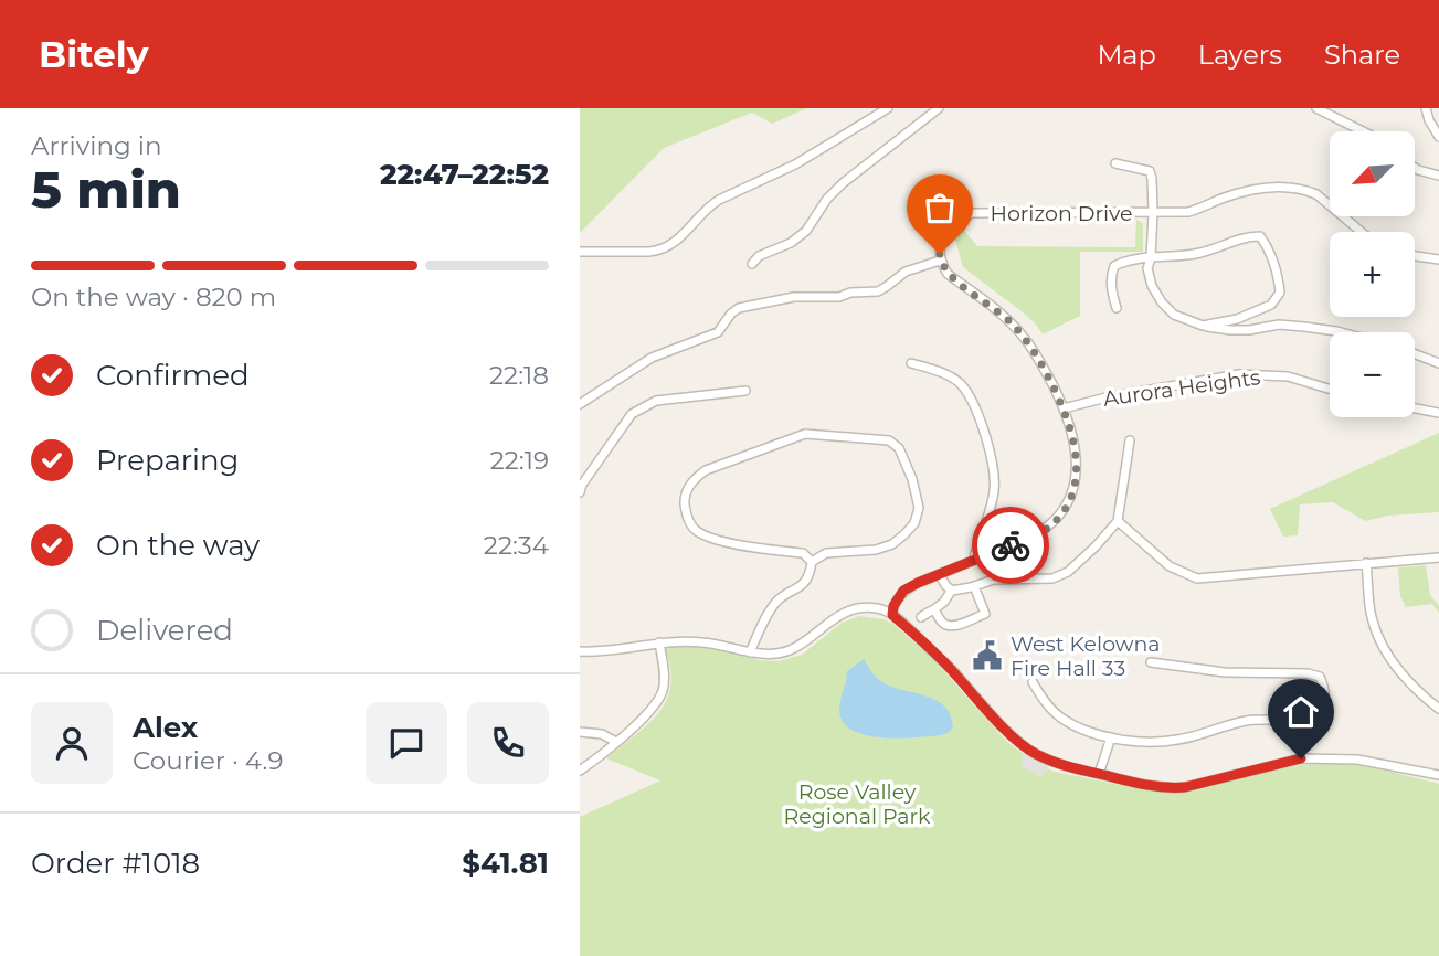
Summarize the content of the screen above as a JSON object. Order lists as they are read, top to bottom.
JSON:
{
  "streets": {
    "street": ["Horizon Drive", "Aurora Heights"]
  },
  "parks": ["Rose Valley Regional Park"],
  "places": {
    "public building": ["West Kelowna Fire Hall 33"]
  },
  "north": "bottom left",
  "page": {
    "header": "Bitely",
    "nav": ["Map", "Layers", "Share"],
    "heading": ["5 min", "Arriving in", "22:47–22:52"],
    "panel": [
      "Alex",
      "Courier · 4.9",
      "Order #1018",
      "$41.81"
    ],
    "map_buttons": ["+", "−"],
    "bar": "On the way · 820 m",
    "list": [
      ["Confirmed", "22:18"],
      ["Preparing", "22:19"],
      ["On the way", "22:34"],
      "Delivered"
    ]
  }
}
